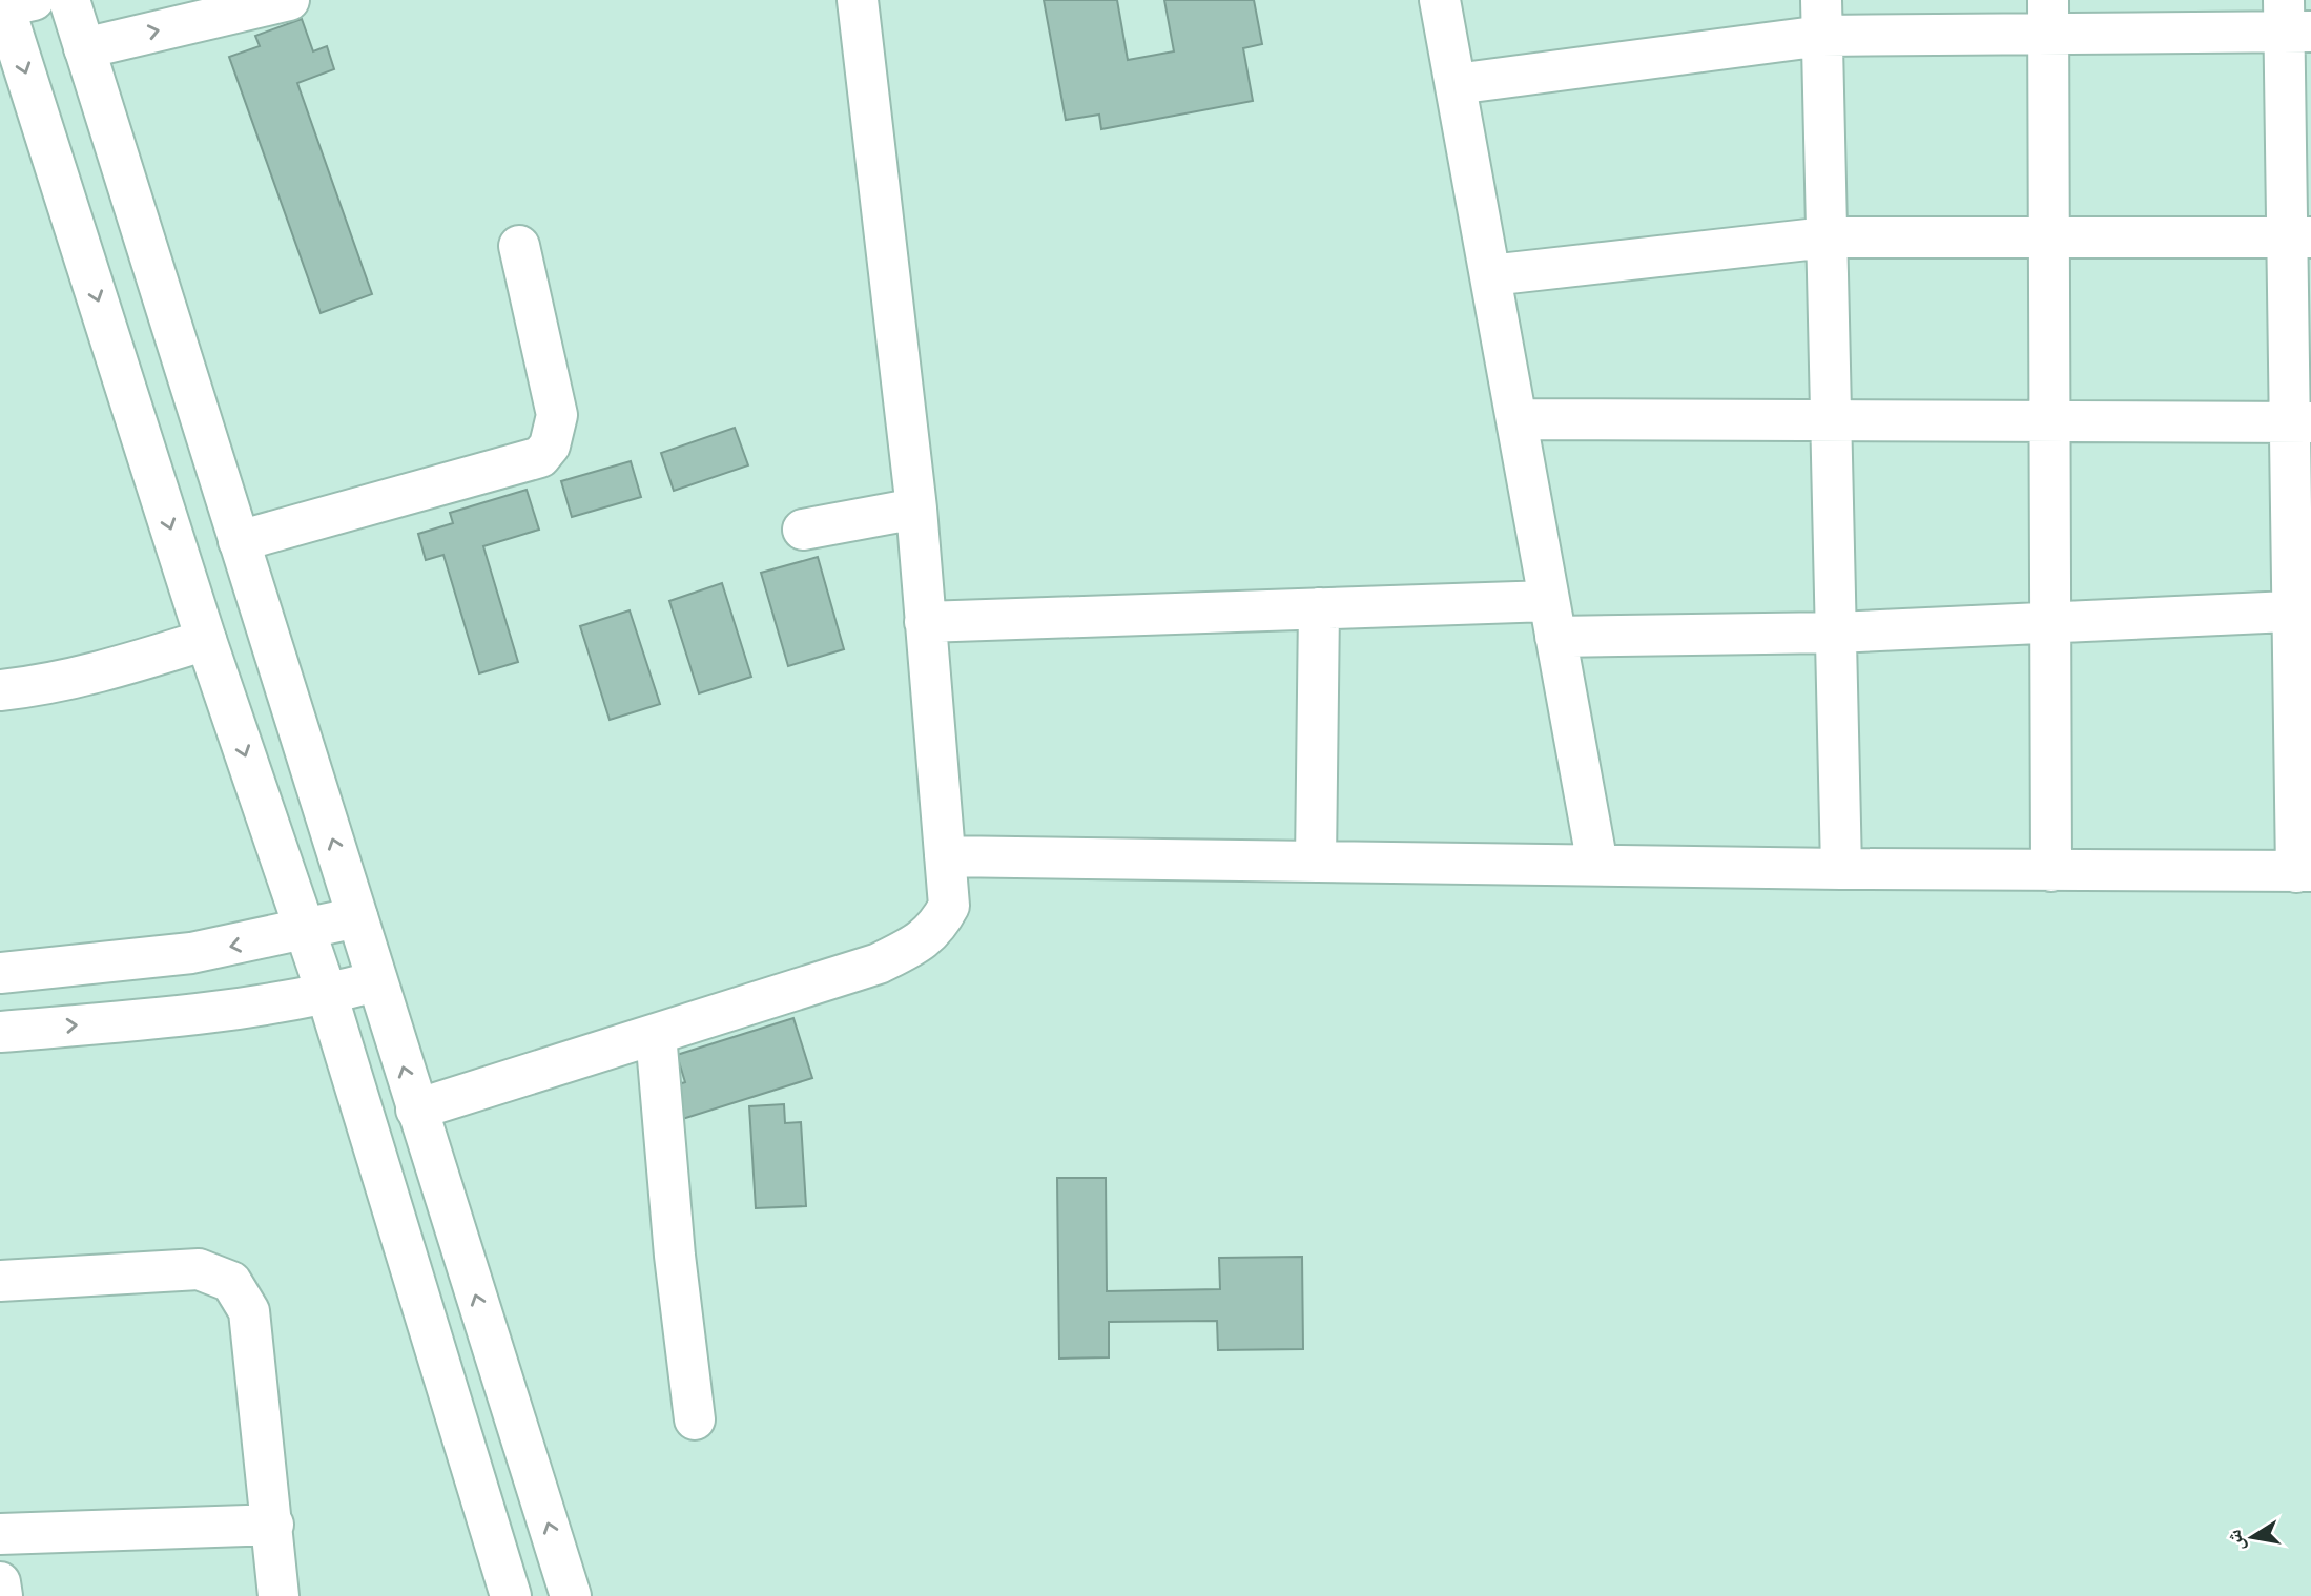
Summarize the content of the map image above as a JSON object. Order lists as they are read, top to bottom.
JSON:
{
  "north": "left"
}
